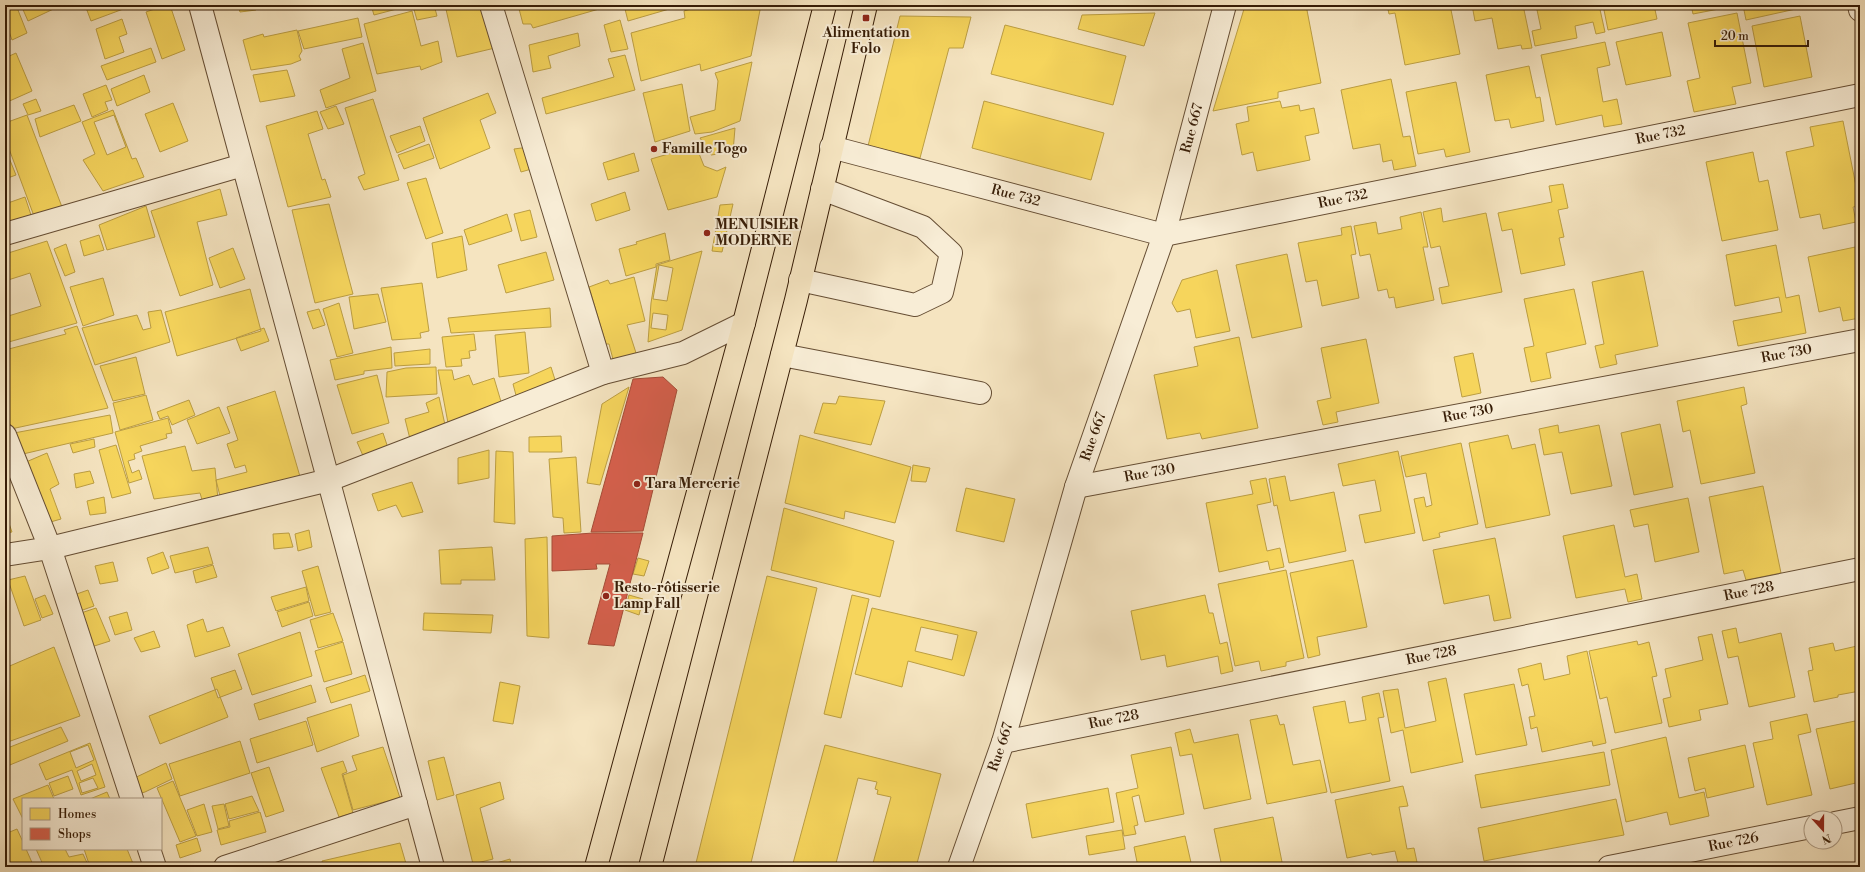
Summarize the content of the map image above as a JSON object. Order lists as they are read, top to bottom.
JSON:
{
  "streets": {
    "street": [
      "Rue 667",
      "Rue 732",
      "Rue 730",
      "Rue 728",
      "Rue 726"
    ]
  },
  "crossings": [
    ["Rue 667", "Rue 732"],
    ["Rue 667", "Rue 730"],
    ["Rue 667", "Rue 728"]
  ],
  "places": {
    "transit": ["Alimentation Folo"],
    "other": [
      "Famille Togo",
      "MENUISIER MODERNE",
      "Tara Mercerie",
      "Resto-rôtisserie Lamp Fall"
    ]
  },
  "legend": ["Homes", "Shops"],
  "scale_bar": "20 m",
  "north": "bottom"
}
